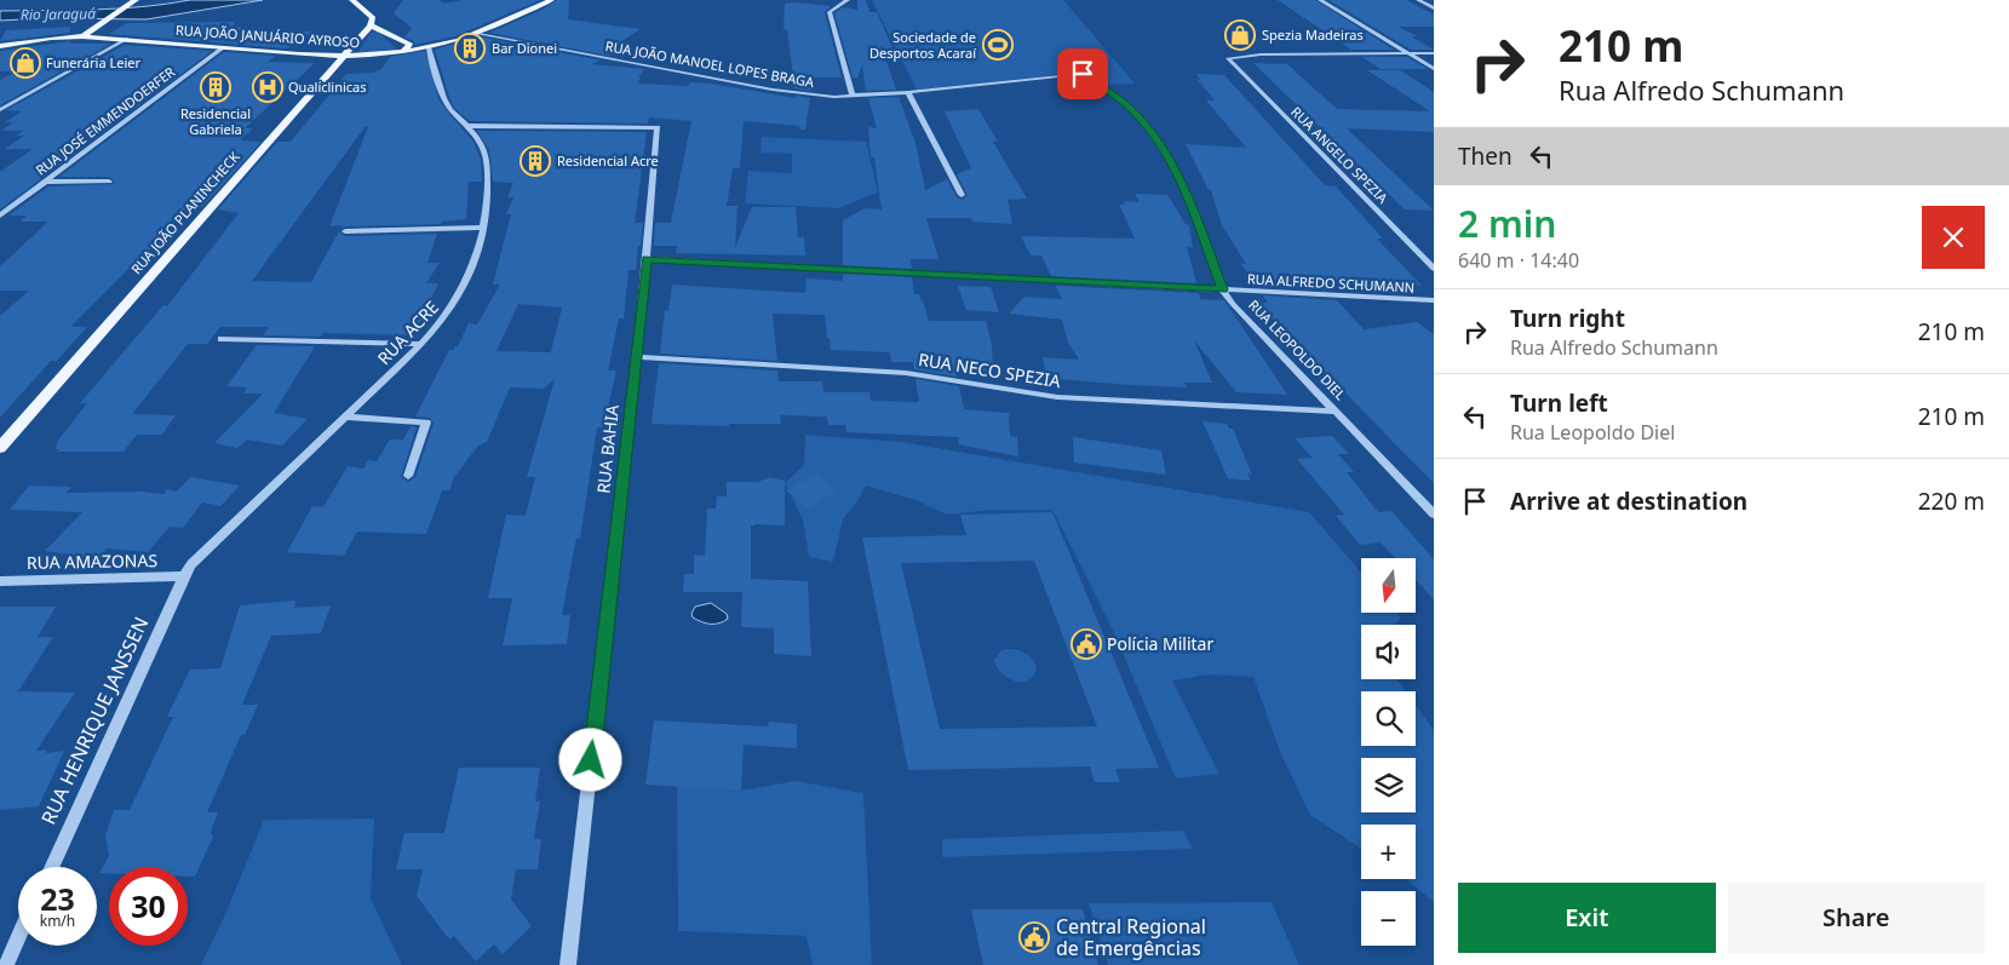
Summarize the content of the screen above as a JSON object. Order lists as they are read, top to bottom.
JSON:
{
  "streets": {
    "main road": ["RUA JOÃO JANUÁRIO AYROSO", "RUA JOÃO PLANINCHECK"],
    "street": [
      "RUA JOÃO MANOEL LOPES BRAGA",
      "RUA JOSÉ EMMENDOERFER",
      "RUA ANGELO SPEZIA",
      "RUA ALFREDO SCHUMANN",
      "RUA ACRE",
      "RUA LEOPOLDO DIEL",
      "RUA NECO SPEZIA",
      "RUA BAHIA",
      "RUA AMAZONAS",
      "RUA HENRIQUE JANSSEN"
    ]
  },
  "crossings": [
    ["RUA JOÃO JANUÁRIO AYROSO", "RUA JOÃO MANOEL LOPES BRAGA"],
    ["RUA JOÃO JANUÁRIO AYROSO", "RUA JOSÉ EMMENDOERFER"],
    ["RUA JOÃO JANUÁRIO AYROSO", "RUA JOÃO PLANINCHECK"],
    ["RUA JOÃO JANUÁRIO AYROSO", "RUA ACRE"],
    ["RUA JOÃO MANOEL LOPES BRAGA", "RUA LEOPOLDO DIEL"],
    ["RUA ALFREDO SCHUMANN", "RUA LEOPOLDO DIEL"],
    ["RUA ALFREDO SCHUMANN", "RUA BAHIA"],
    ["RUA ACRE", "RUA BAHIA"],
    ["RUA ACRE", "RUA AMAZONAS"],
    ["RUA ACRE", "RUA HENRIQUE JANSSEN"],
    ["RUA LEOPOLDO DIEL", "RUA NECO SPEZIA"],
    ["RUA NECO SPEZIA", "RUA BAHIA"],
    ["RUA AMAZONAS", "RUA HENRIQUE JANSSEN"]
  ],
  "water": ["Rio Jaraguá"],
  "places": {
    "shop": ["Spezia Madeiras", "Funerária Leier"],
    "sports": ["Sociedade de Desportos Acaraí"],
    "building": ["Bar Dionei", "Residencial Gabriela", "Residencial Acre"],
    "hospital": ["Qualiclinicas"],
    "public building": ["Polícia Militar", "Central Regional de Emergências"]
  },
  "north": "bottom",
  "page": {
    "turn": ["210 m", "Rua Alfredo Schumann"],
    "then": "Then",
    "heading": ["2 min", "640 m · 14:40"],
    "list": [
      {
        "name": "Turn right",
        "note": "Rua Alfredo Schumann",
        "value": "210 m"
      },
      {
        "name": "Turn left",
        "note": "Rua Leopoldo Diel",
        "value": "210 m"
      },
      {
        "name": "Arrive at destination",
        "value": "220 m"
      }
    ],
    "map_buttons": ["+", "−"],
    "speed": "23 km/h",
    "limit": "30",
    "buttons": ["Exit", "Share"]
  }
}
